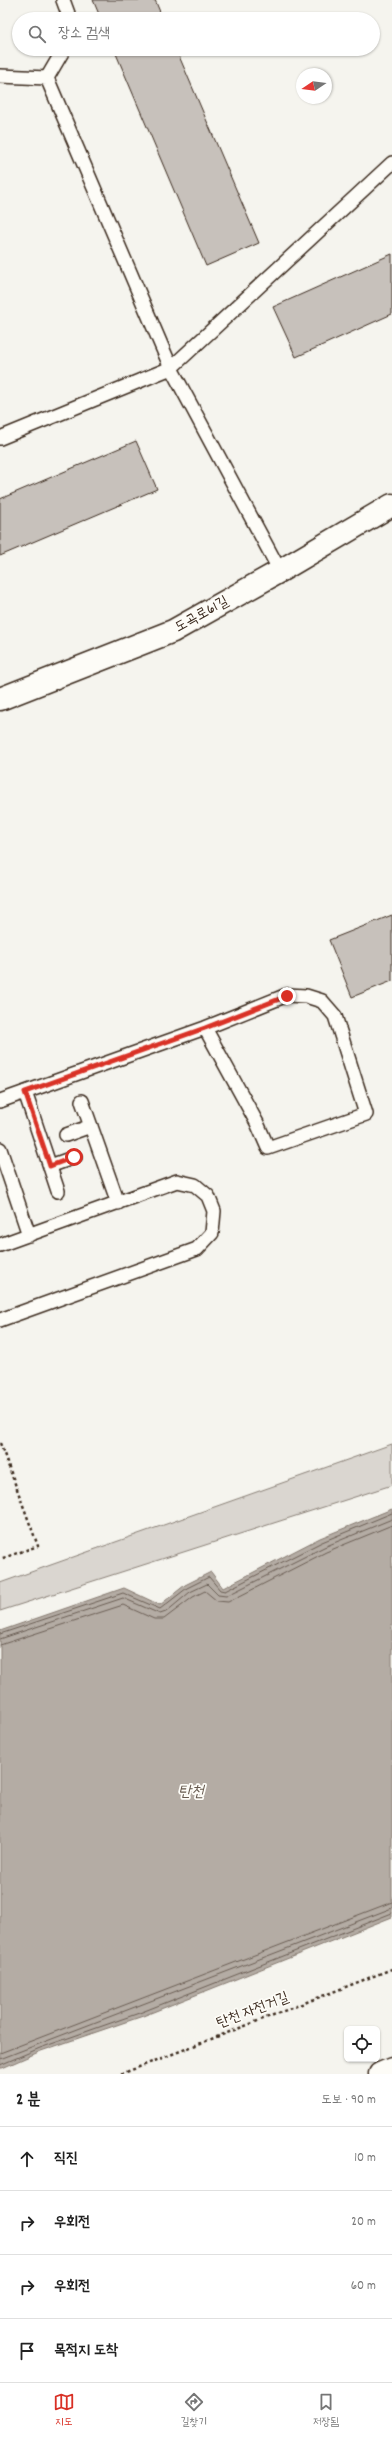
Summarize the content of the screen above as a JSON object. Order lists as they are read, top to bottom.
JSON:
{
  "streets": {
    "main road": ["도곡로61길"],
    "path": ["탄천 자전거길"]
  },
  "water": ["탄천"],
  "north": "left",
  "page": {
    "search": "장소 검색",
    "heading": ["2 분", "도보 · 90 m"],
    "list": [
      ["직진", "10 m"],
      ["우회전", "20 m"],
      ["우회전", "60 m"],
      "목적지 도착"
    ],
    "nav": ["지도", "길찾기", "저장됨"]
  }
}
